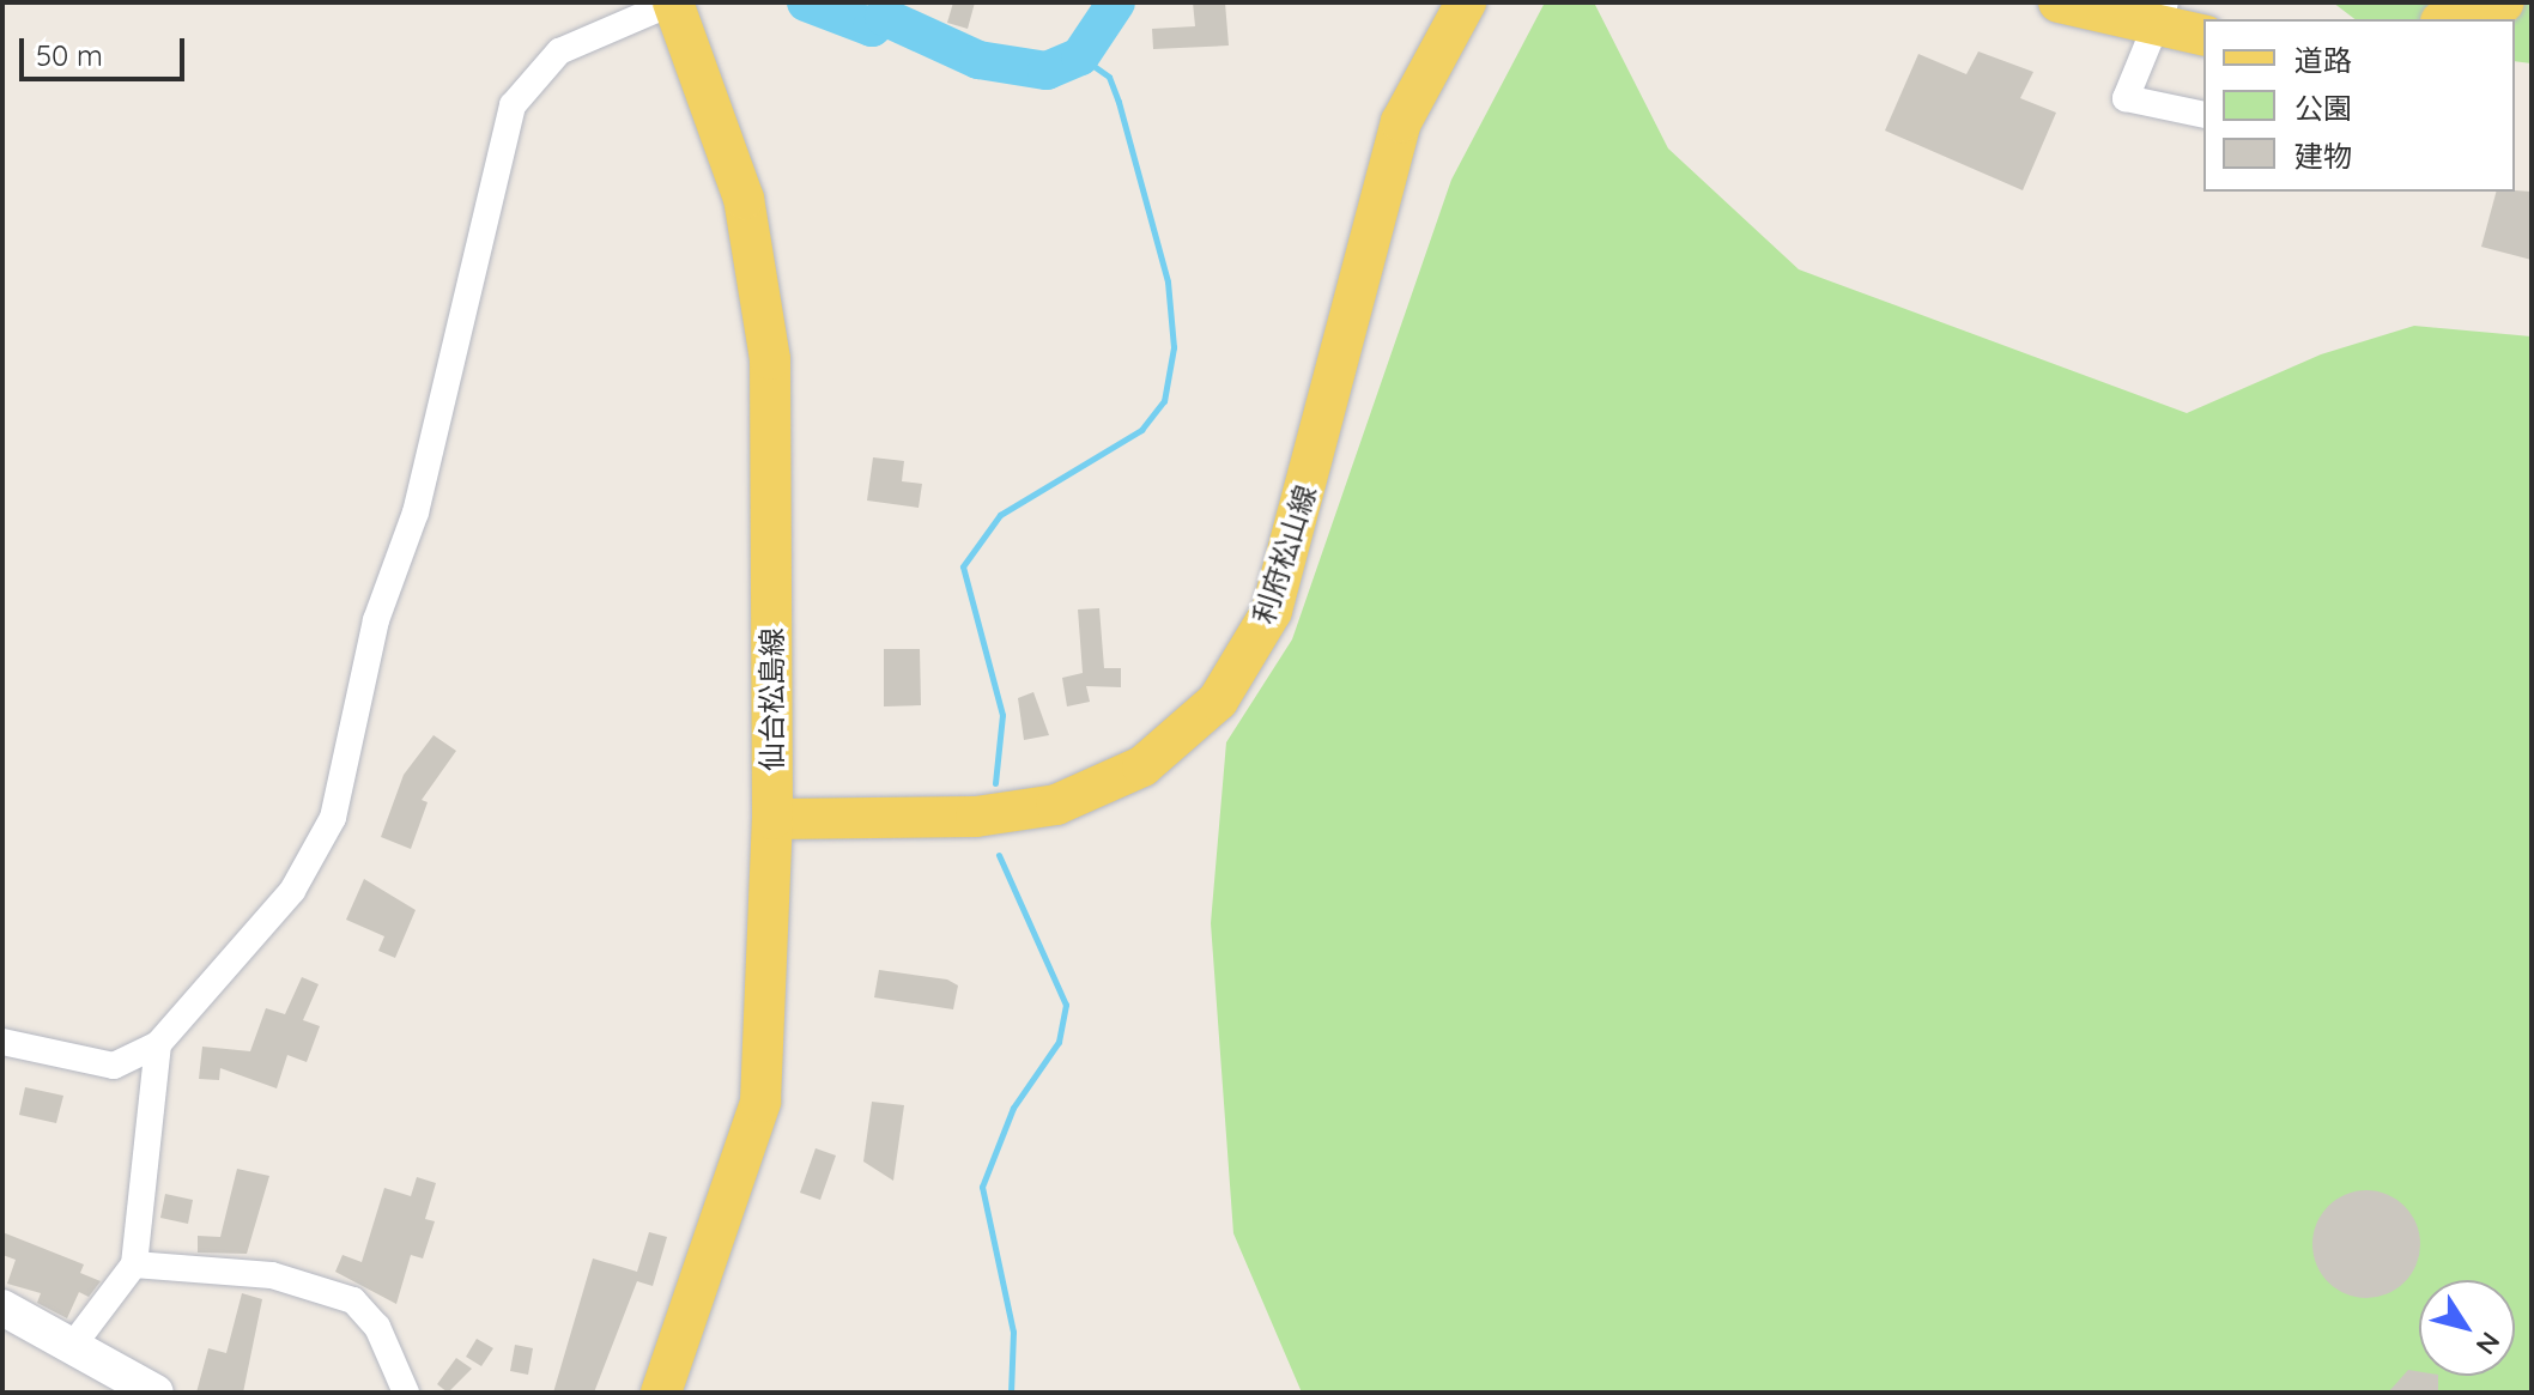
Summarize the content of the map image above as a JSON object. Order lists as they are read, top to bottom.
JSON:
{
  "streets": {
    "main road": ["利府松山線", "仙台松島線"]
  },
  "crossings": [
    ["利府松山線", "仙台松島線"]
  ],
  "legend": ["道路", "公園", "建物"],
  "scale_bar": "50 m",
  "north": "bottom right"
}
